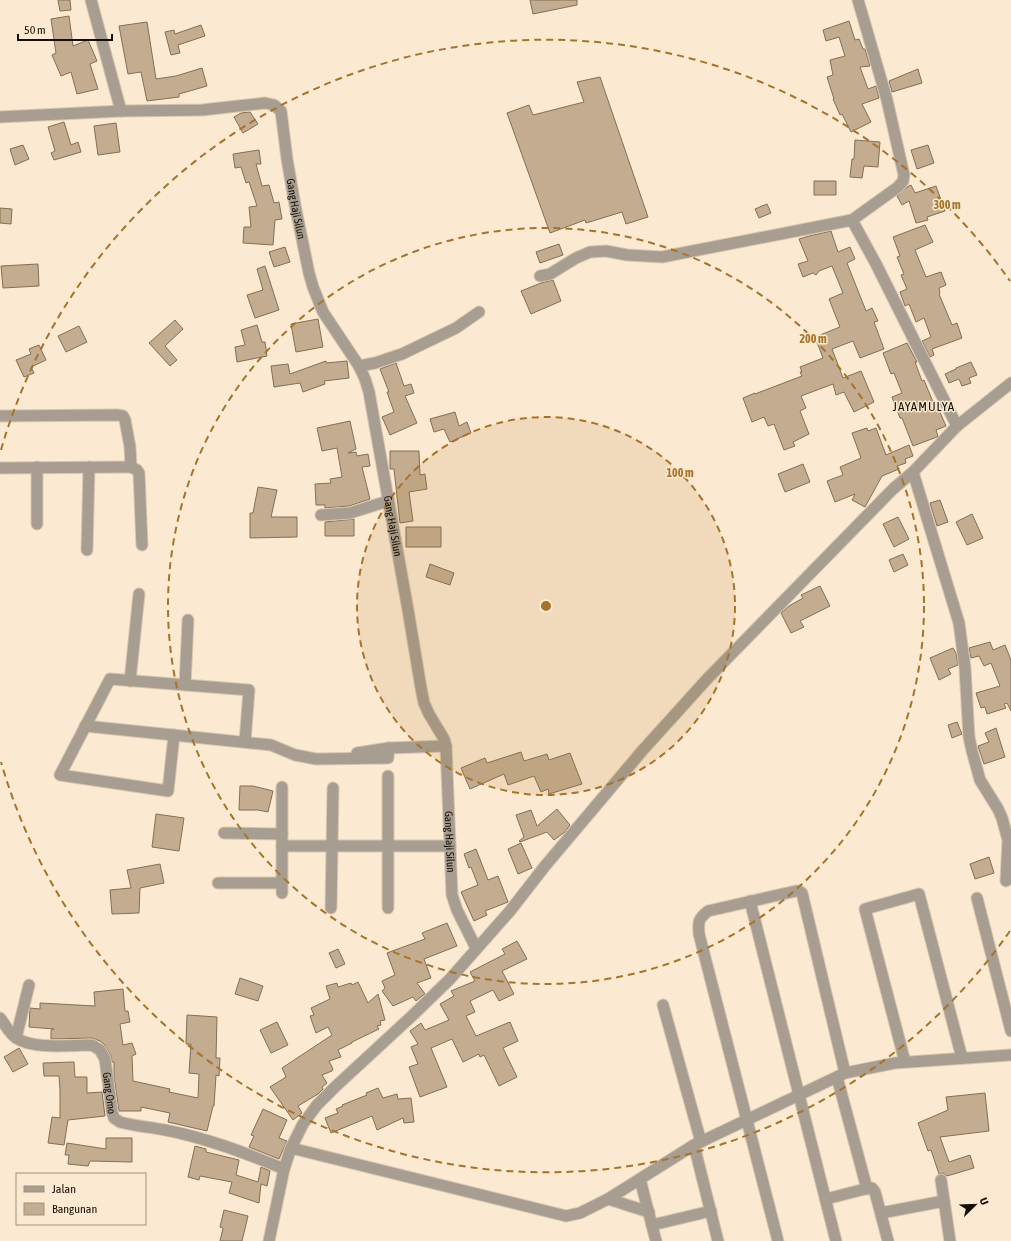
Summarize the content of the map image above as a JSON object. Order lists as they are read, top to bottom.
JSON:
{
  "streets": {
    "street": ["Gang Haji Silun", "Gang Omo"]
  },
  "districts": ["JAYAMULYA"],
  "legend": ["Jalan", "Bangunan"],
  "scale_bar": "50 m",
  "north": "top right",
  "rings": ["300 m", "200 m", "100 m"]
}
